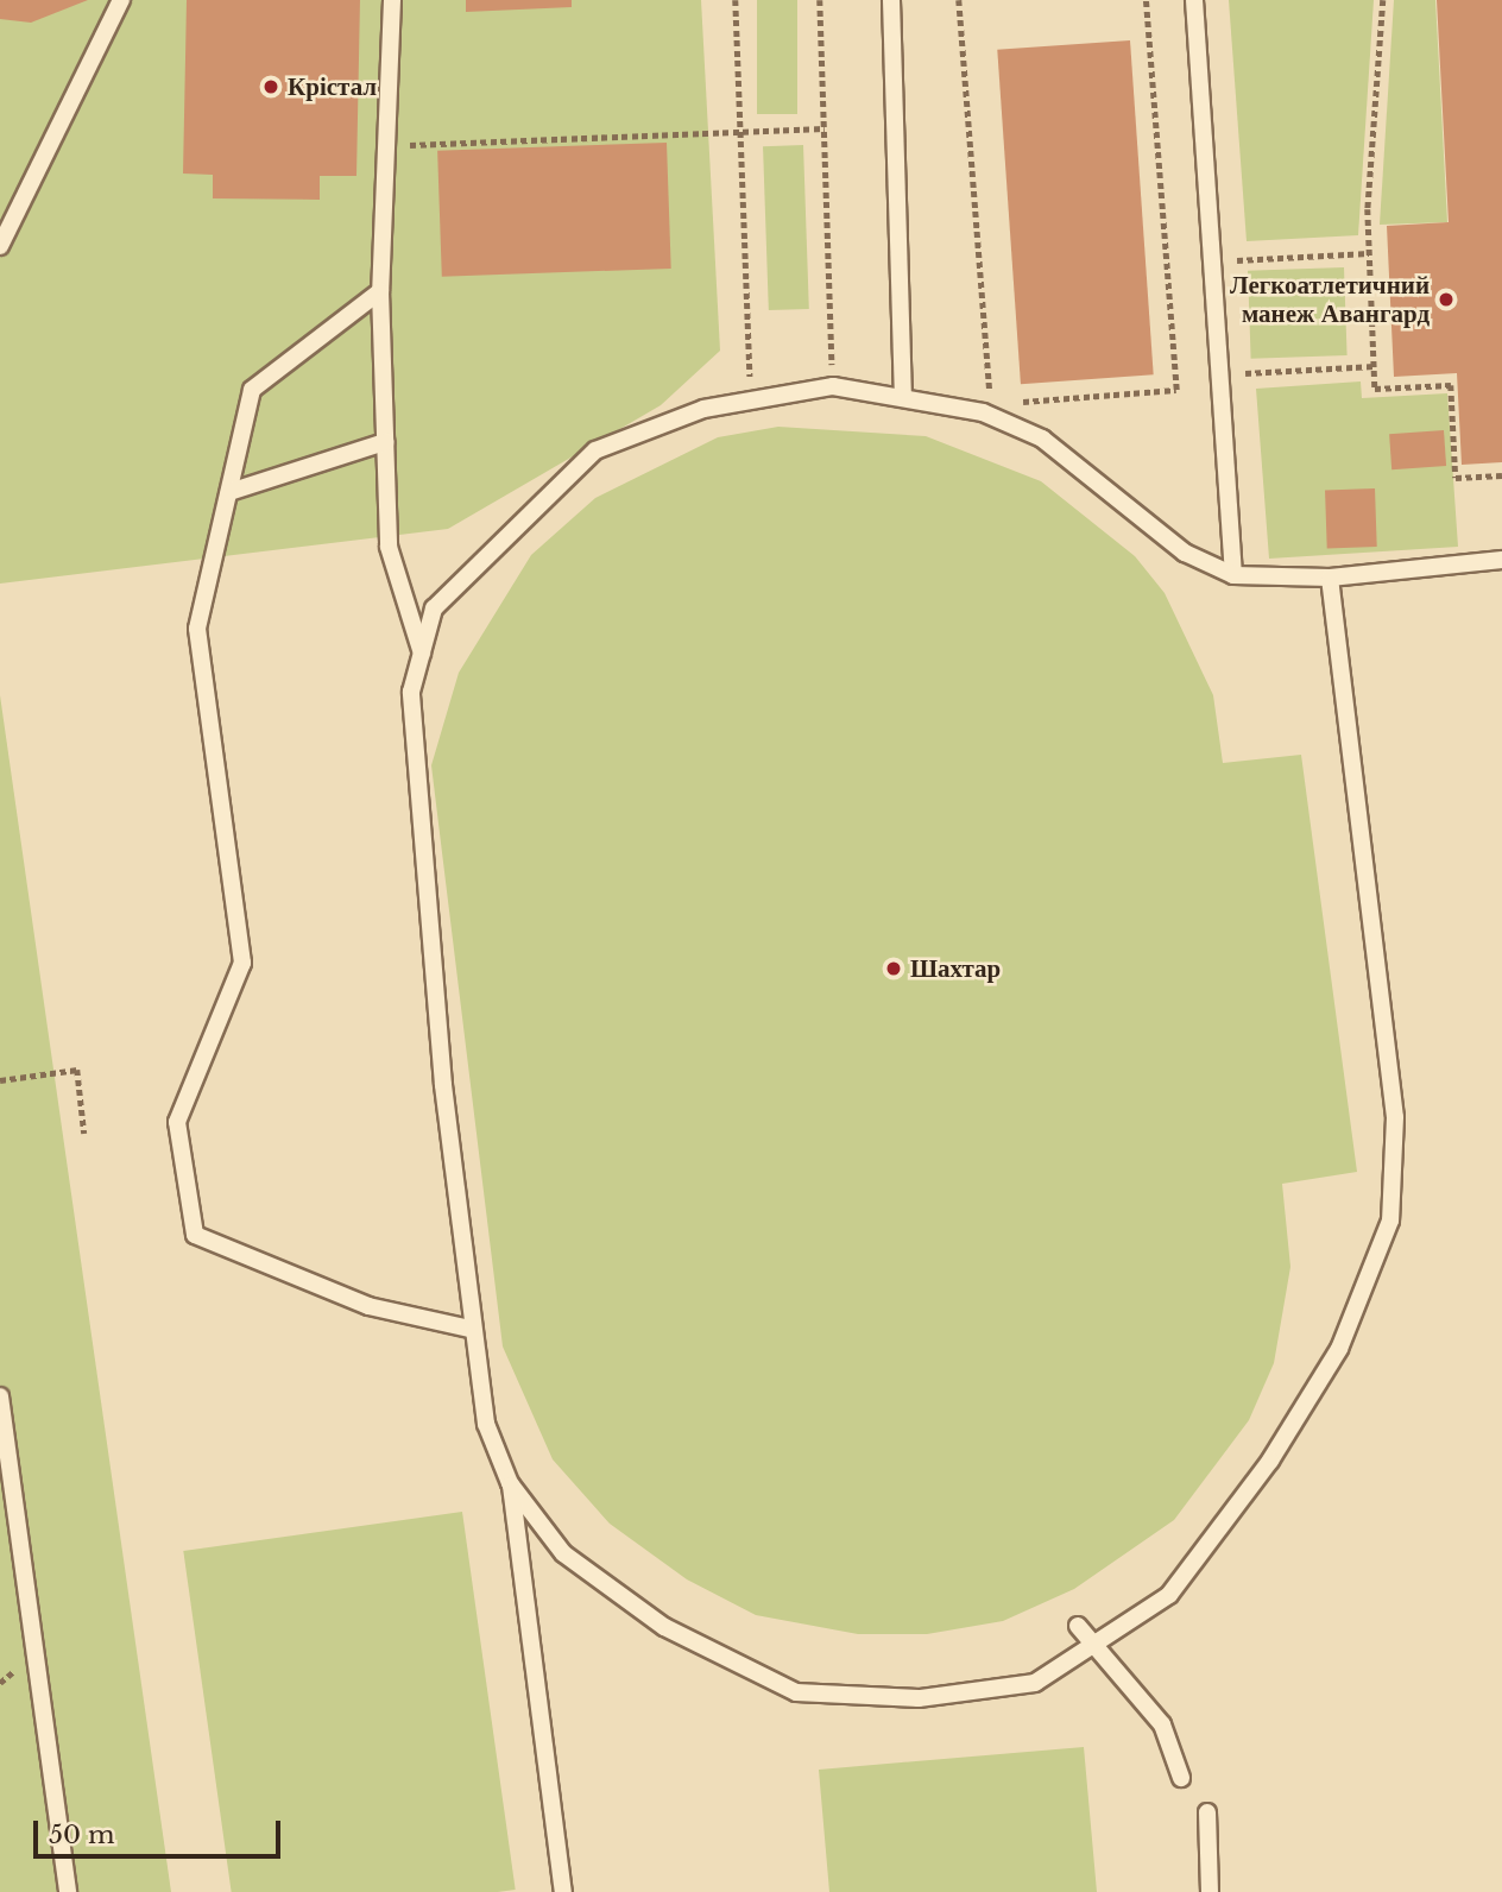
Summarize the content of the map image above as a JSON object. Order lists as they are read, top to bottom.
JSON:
{
  "places": ["Крістал", "Легкоатлетичний манеж Авангард", "Шахтар"],
  "scale_bar": "50 m"
}
